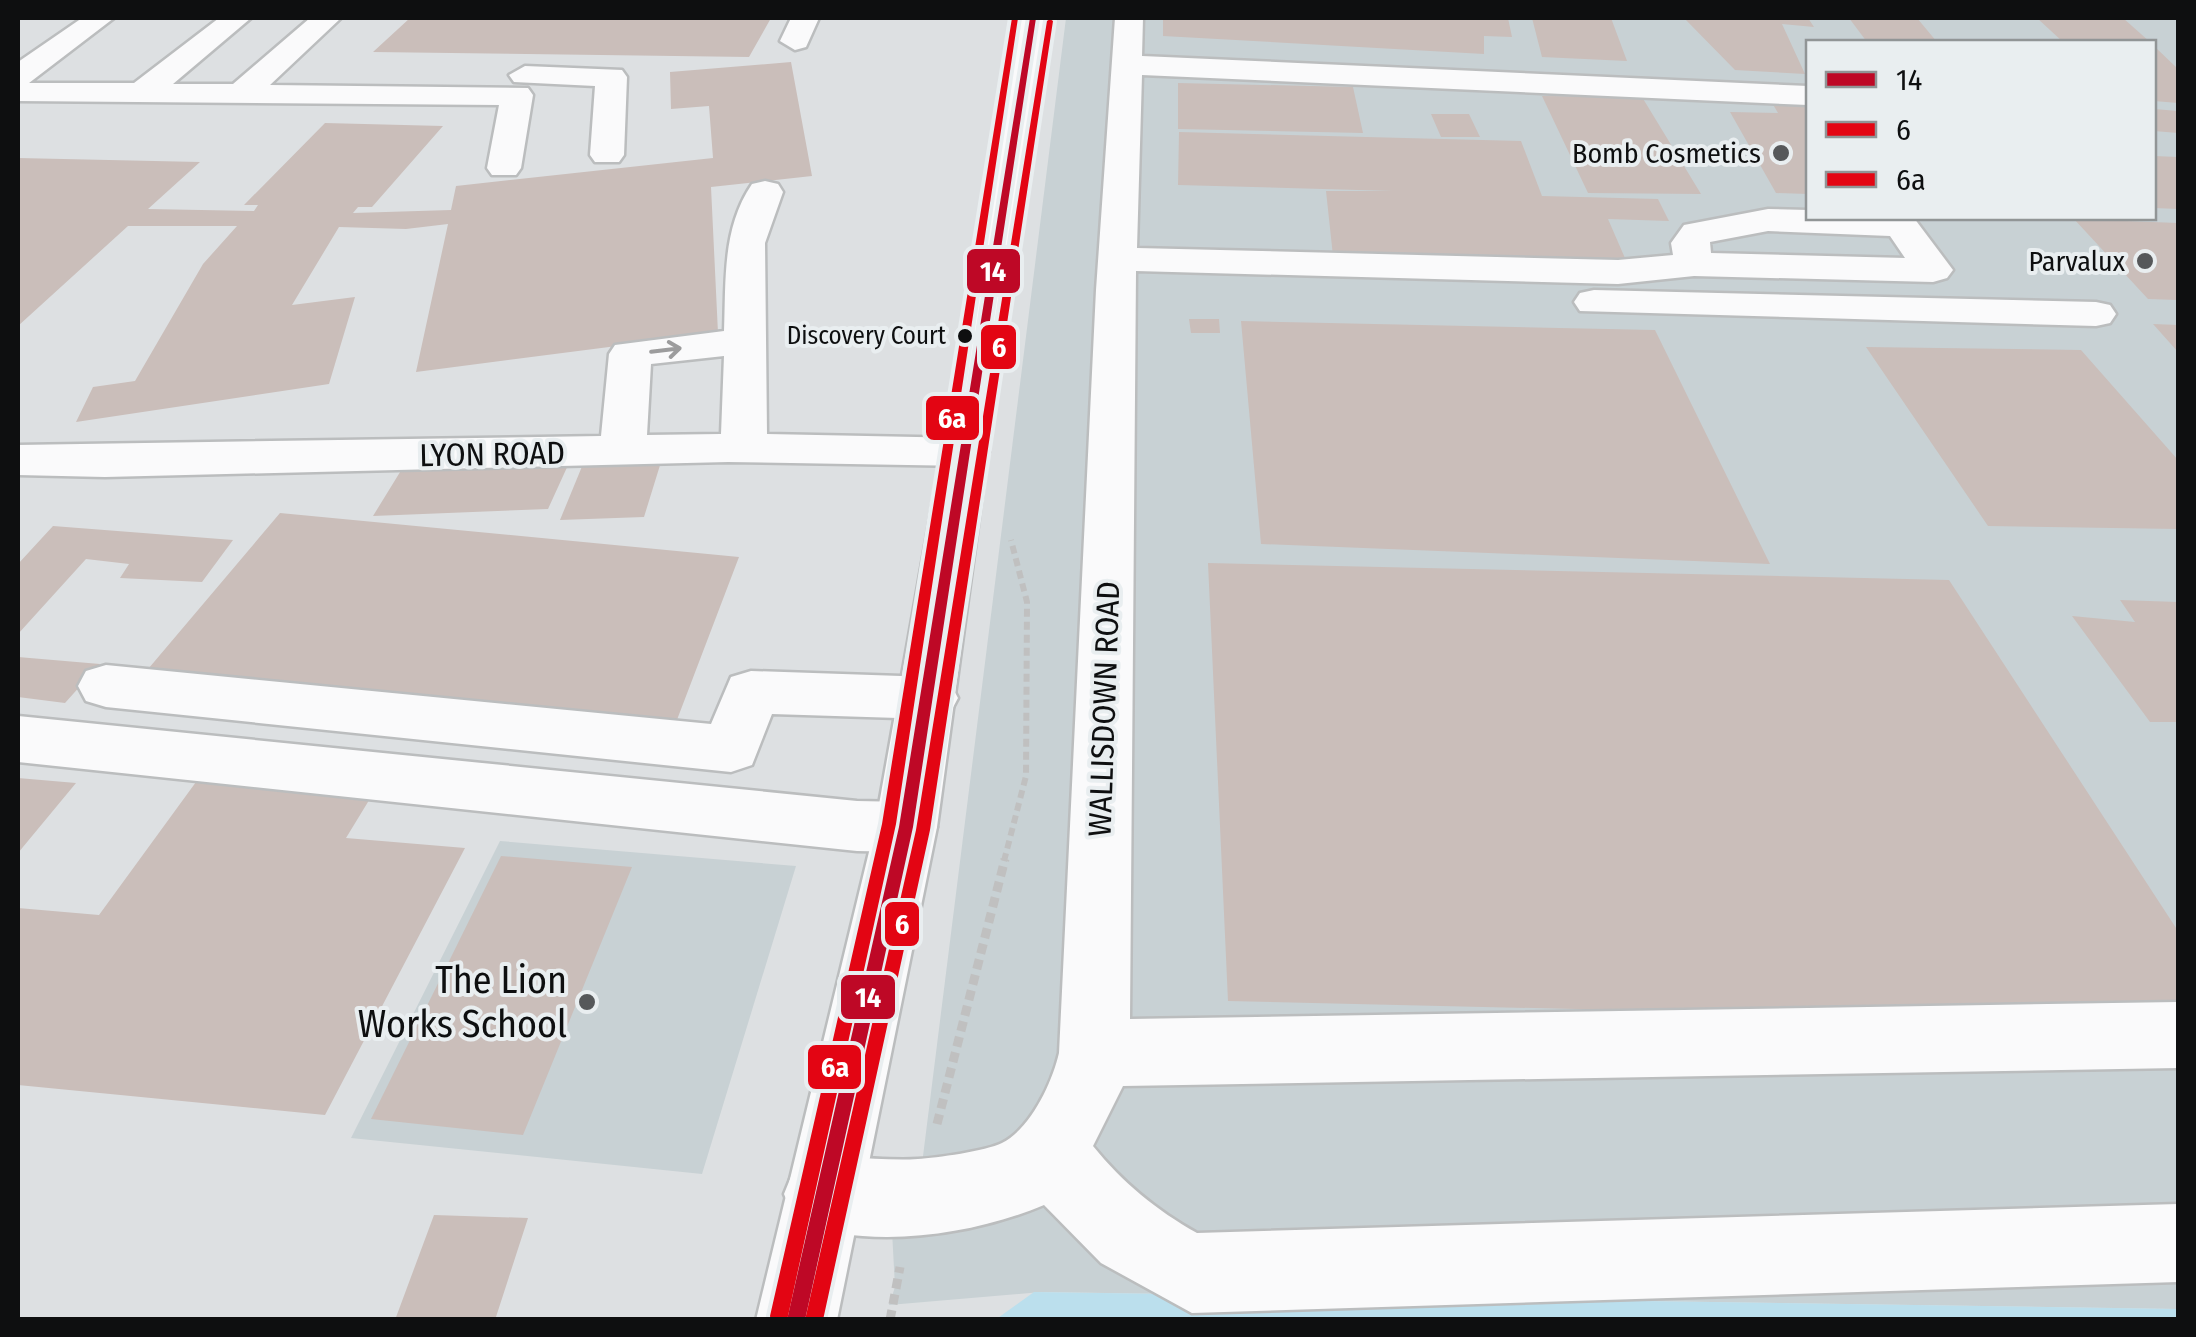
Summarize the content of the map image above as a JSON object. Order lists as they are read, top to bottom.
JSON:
{
  "streets": {
    "main road": ["LYON ROAD", "WALLISDOWN ROAD"]
  },
  "places": [
    "Bomb Cosmetics",
    "Parvalux",
    "Discovery Court",
    "The Lion Works School"
  ],
  "lines": ["transit line 14", "transit line 6a", "transit line 6"],
  "legend": ["14", "6", "6a"]
}
